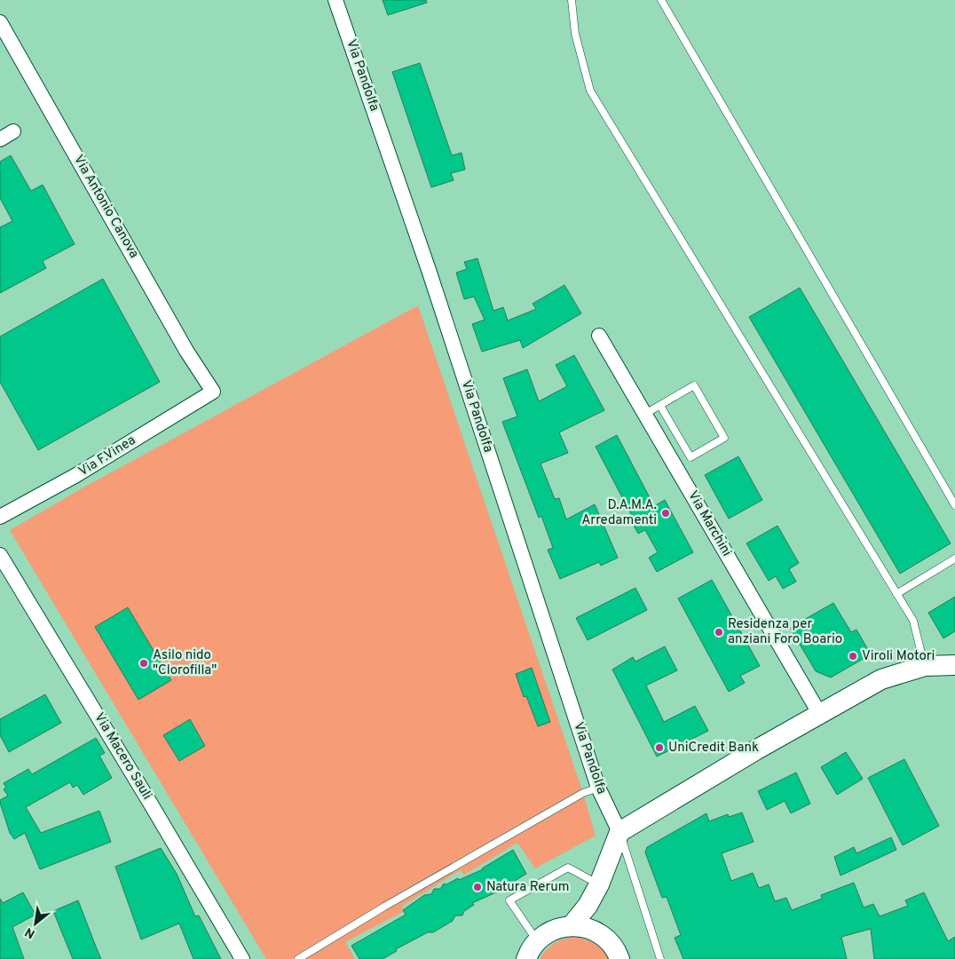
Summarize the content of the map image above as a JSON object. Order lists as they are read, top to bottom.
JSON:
{
  "streets": {
    "street": [
      "Via Pandolfa",
      "Via Antonio Canova",
      "Via F.Vinea",
      "Via Marchini",
      "Via Macero Sauli"
    ]
  },
  "crossings": [
    ["Via Antonio Canova", "Via F.Vinea"]
  ],
  "places": [
    "D.A.M.A. Arredamenti",
    "Residenza per anziani Foro Boario",
    "Viroli Motori",
    "Asilo nido \"Clorofilla\"",
    "UniCredit Bank",
    "Natura Rerum"
  ],
  "north": "bottom left"
}
